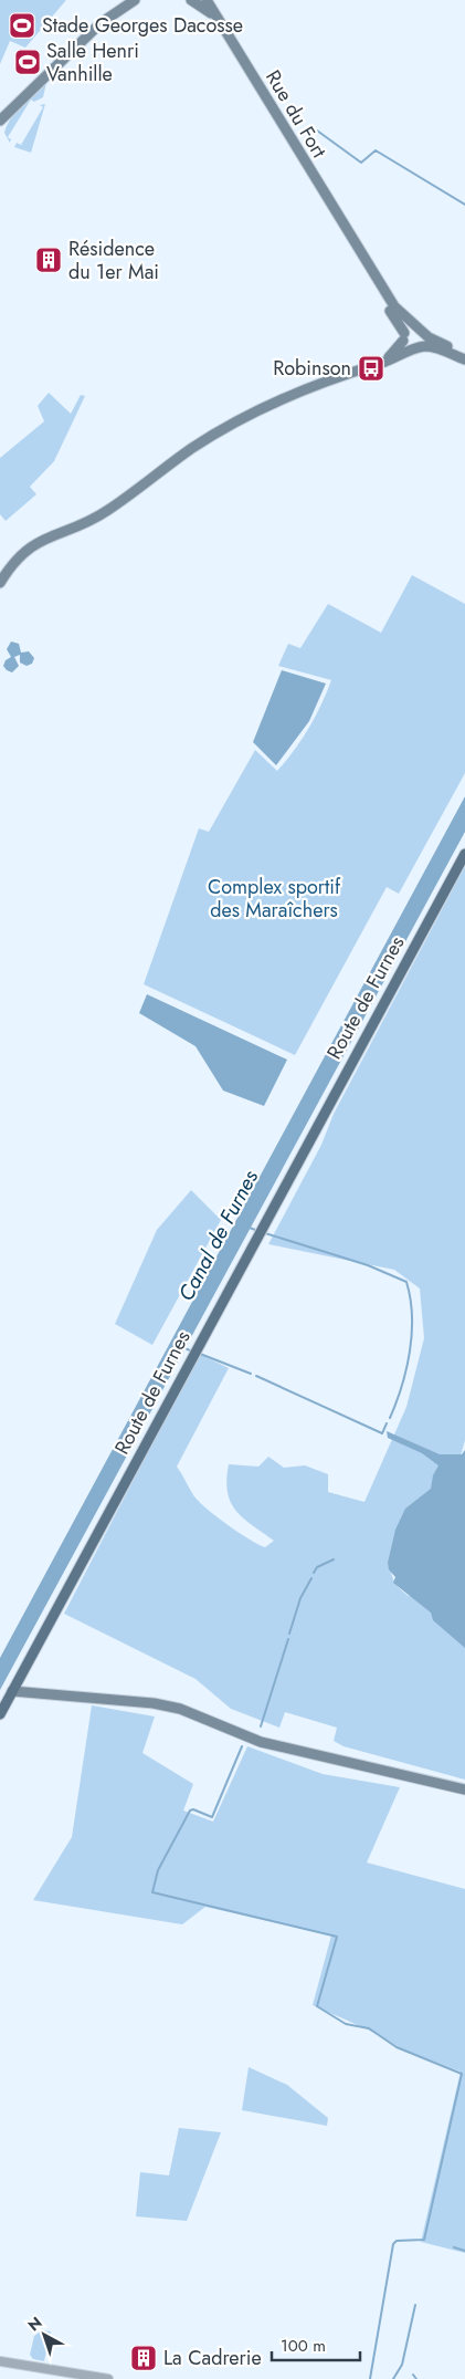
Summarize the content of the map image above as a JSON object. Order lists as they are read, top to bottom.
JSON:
{
  "streets": {
    "main road": ["Rue du Fort", "Route de Furnes"]
  },
  "water": ["Canal de Furnes"],
  "parks": ["Complex sportif des Maraîchers"],
  "places": {
    "sports": ["Stade Georges Dacosse", "Salle Henri Vanhille"],
    "building": ["Résidence du 1er Mai", "La Cadrerie"],
    "bus stop": ["Robinson"]
  },
  "scale_bar": "100 m",
  "north": "top left"
}
